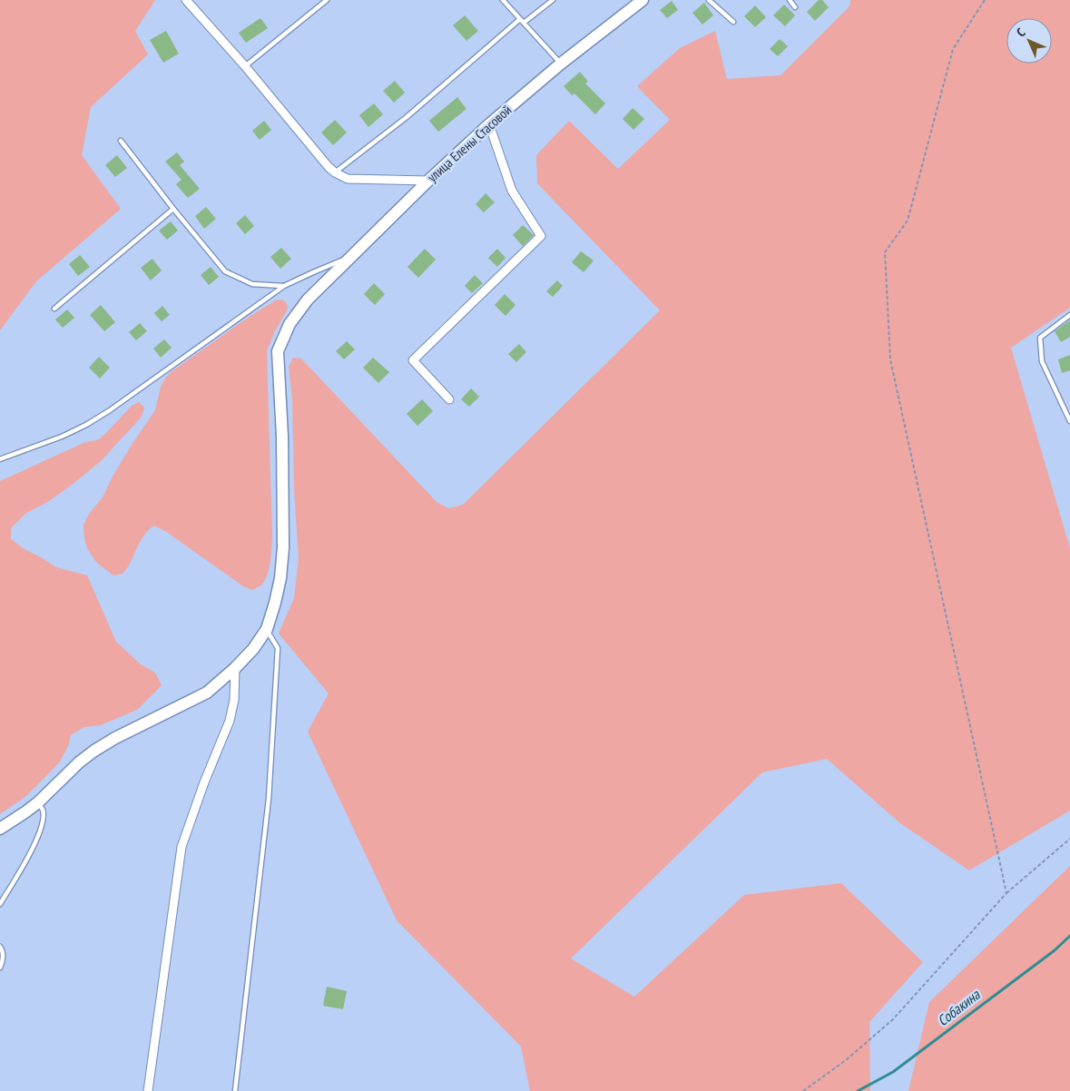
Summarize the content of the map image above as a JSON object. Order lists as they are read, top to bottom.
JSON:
{
  "streets": {
    "main road": ["улица Елены Стасовой"]
  },
  "water": ["Собакина"],
  "north": "top left"
}
